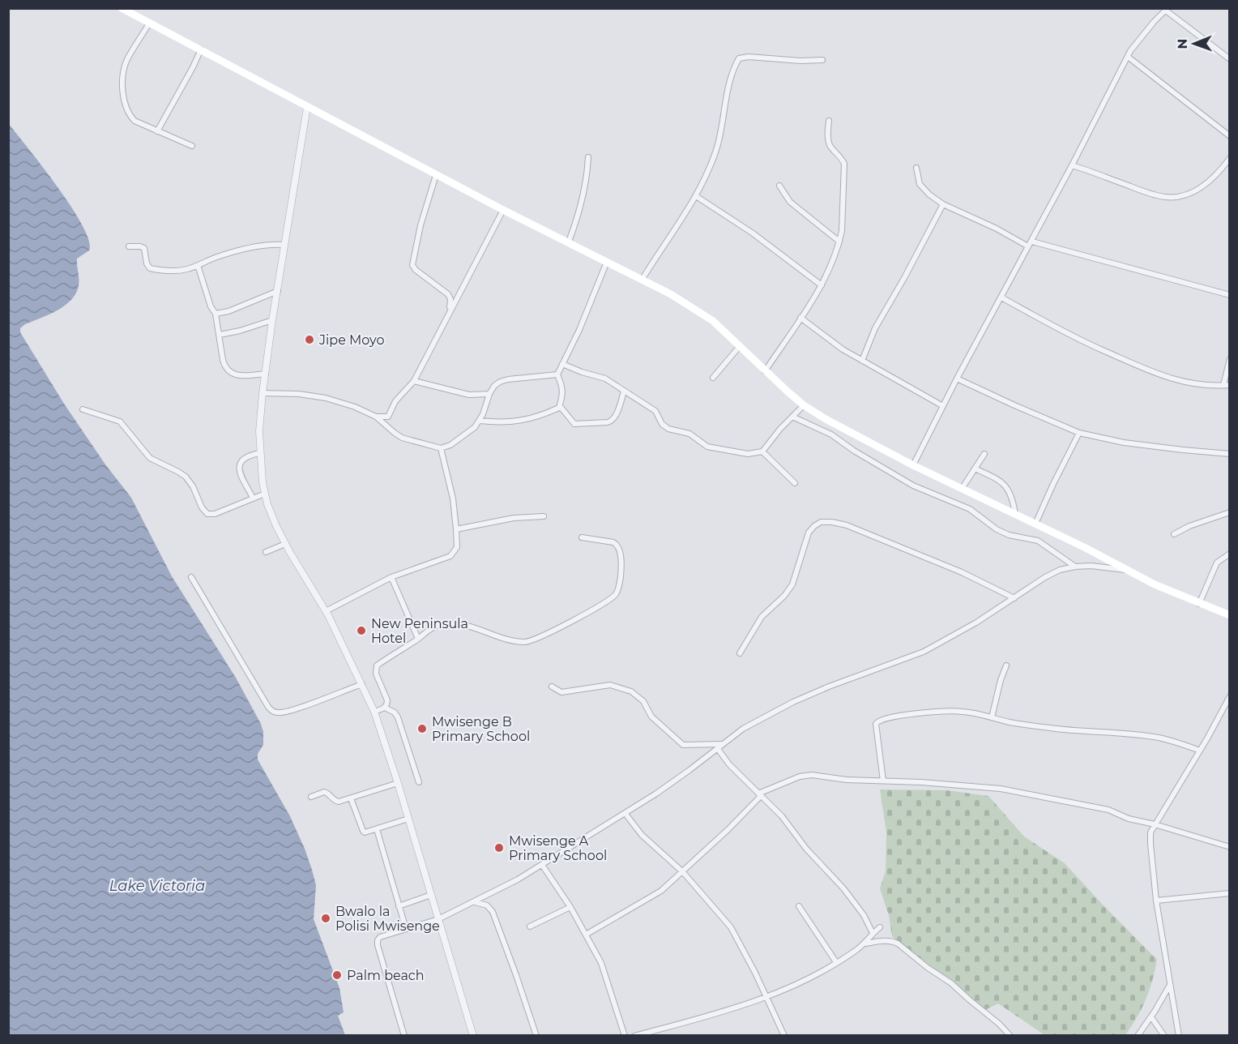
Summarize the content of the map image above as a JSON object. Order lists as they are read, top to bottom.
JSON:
{
  "water": ["Lake Victoria"],
  "places": [
    "Jipe Moyo",
    "New Peninsula Hotel",
    "Mwisenge B Primary School",
    "Mwisenge A Primary School",
    "Bwalo la Polisi Mwisenge",
    "Palm beach"
  ],
  "north": "left"
}
